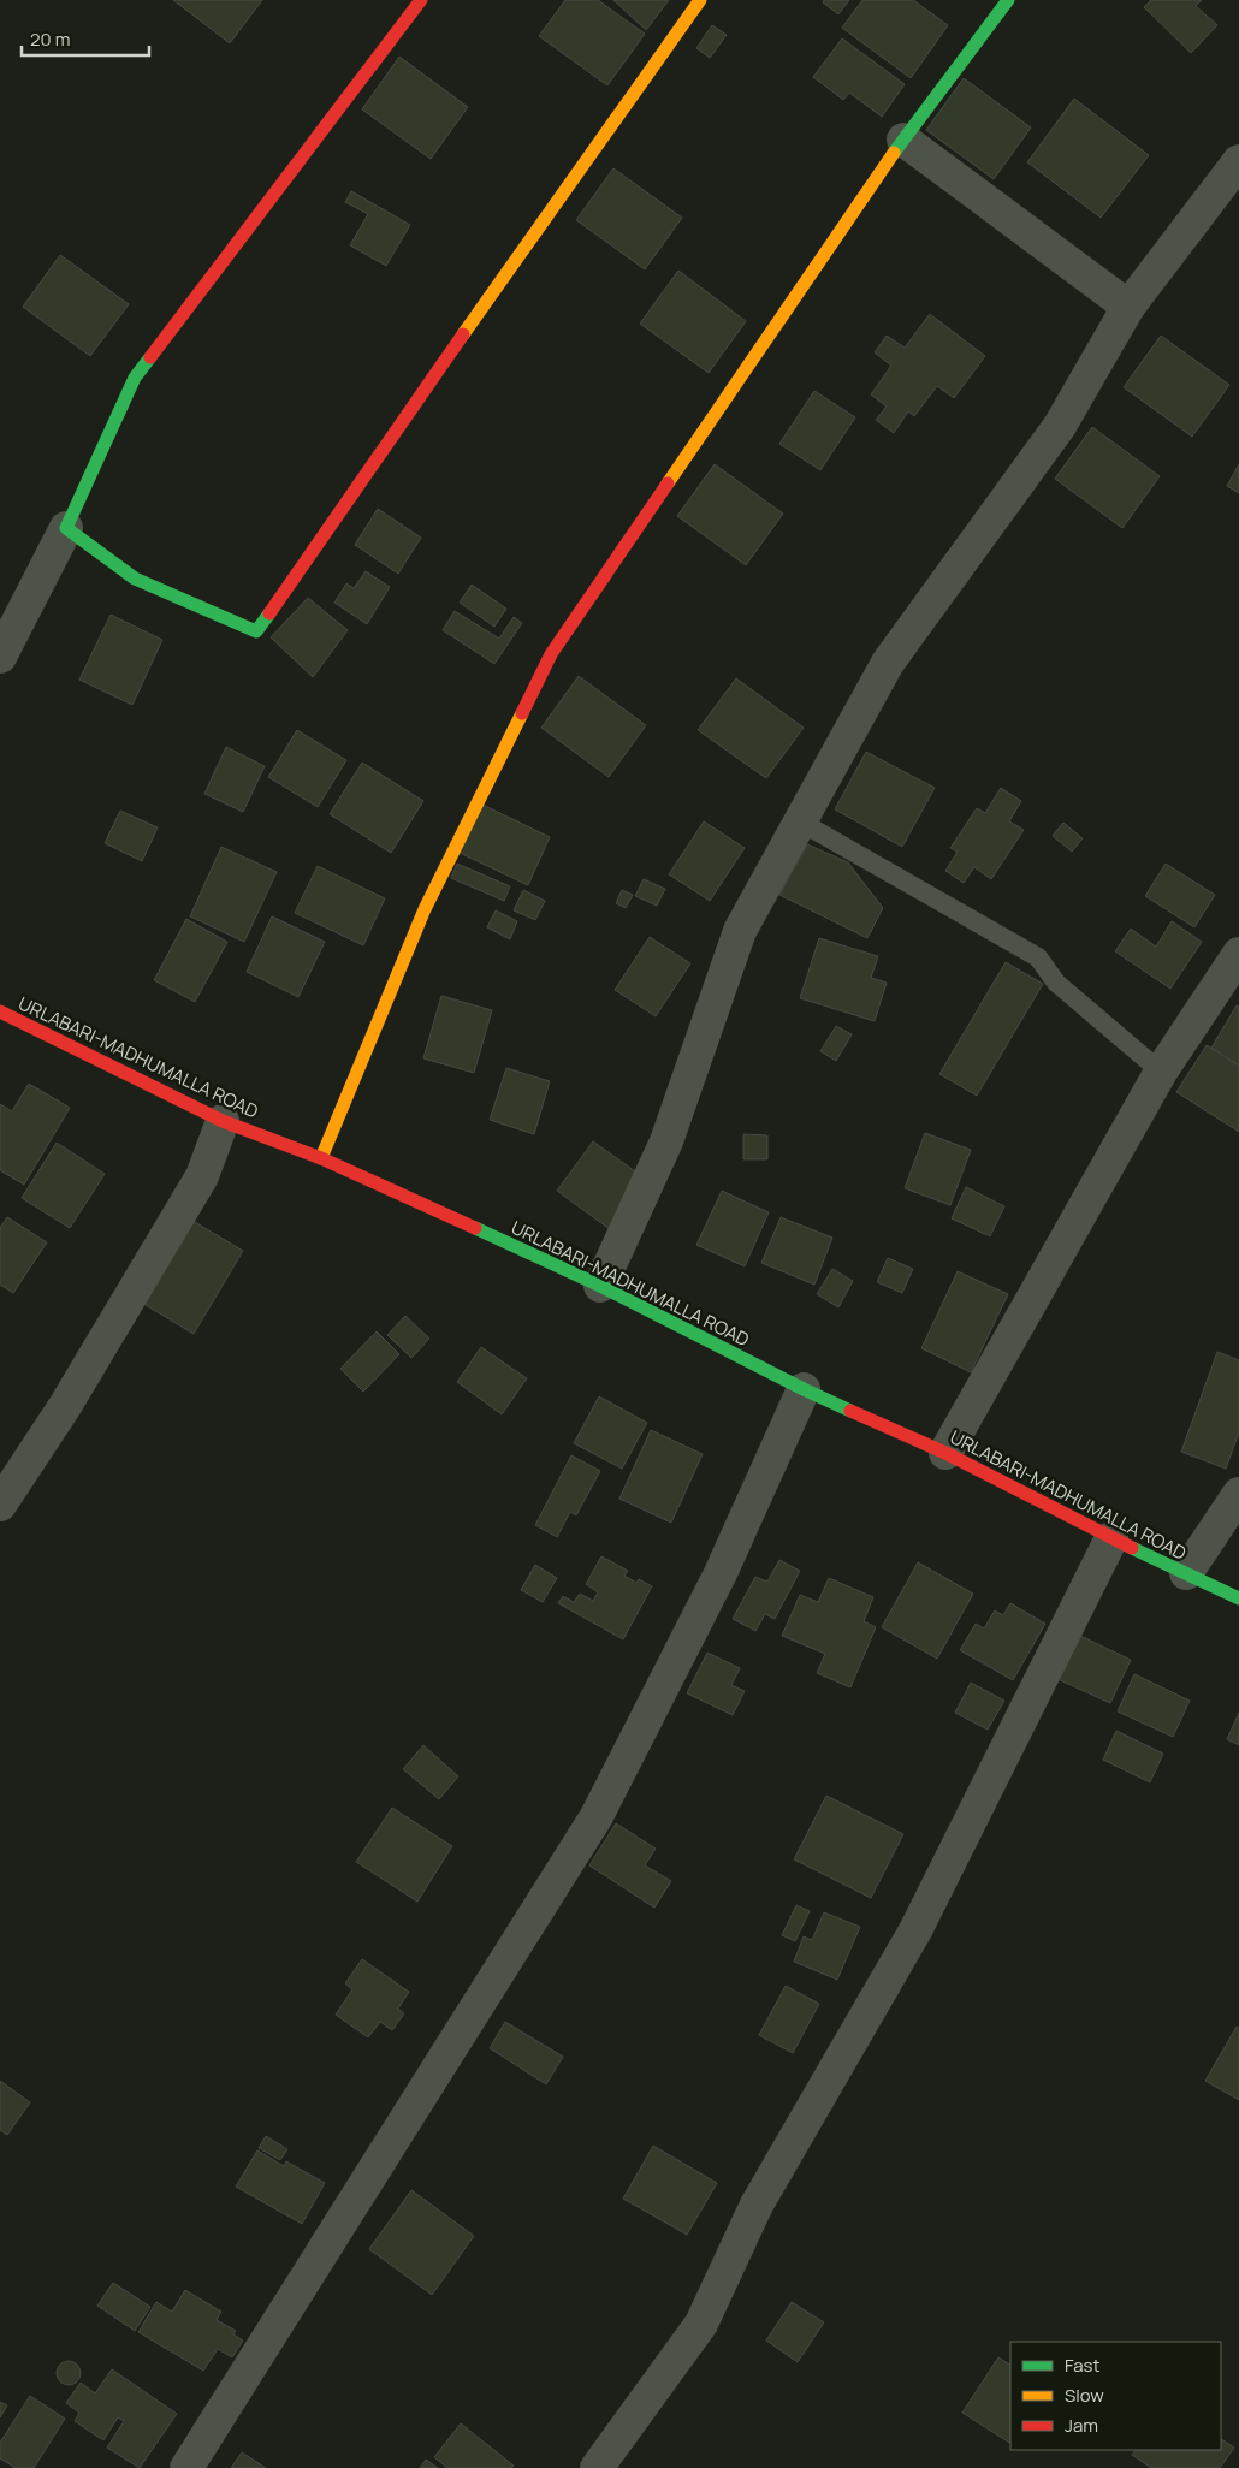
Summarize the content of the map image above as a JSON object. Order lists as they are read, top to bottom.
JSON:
{
  "streets": {
    "street": ["URLABARI-MADHUMALLA ROAD"]
  },
  "legend": ["Fast", "Slow", "Jam"],
  "scale_bar": "20 m"
}
